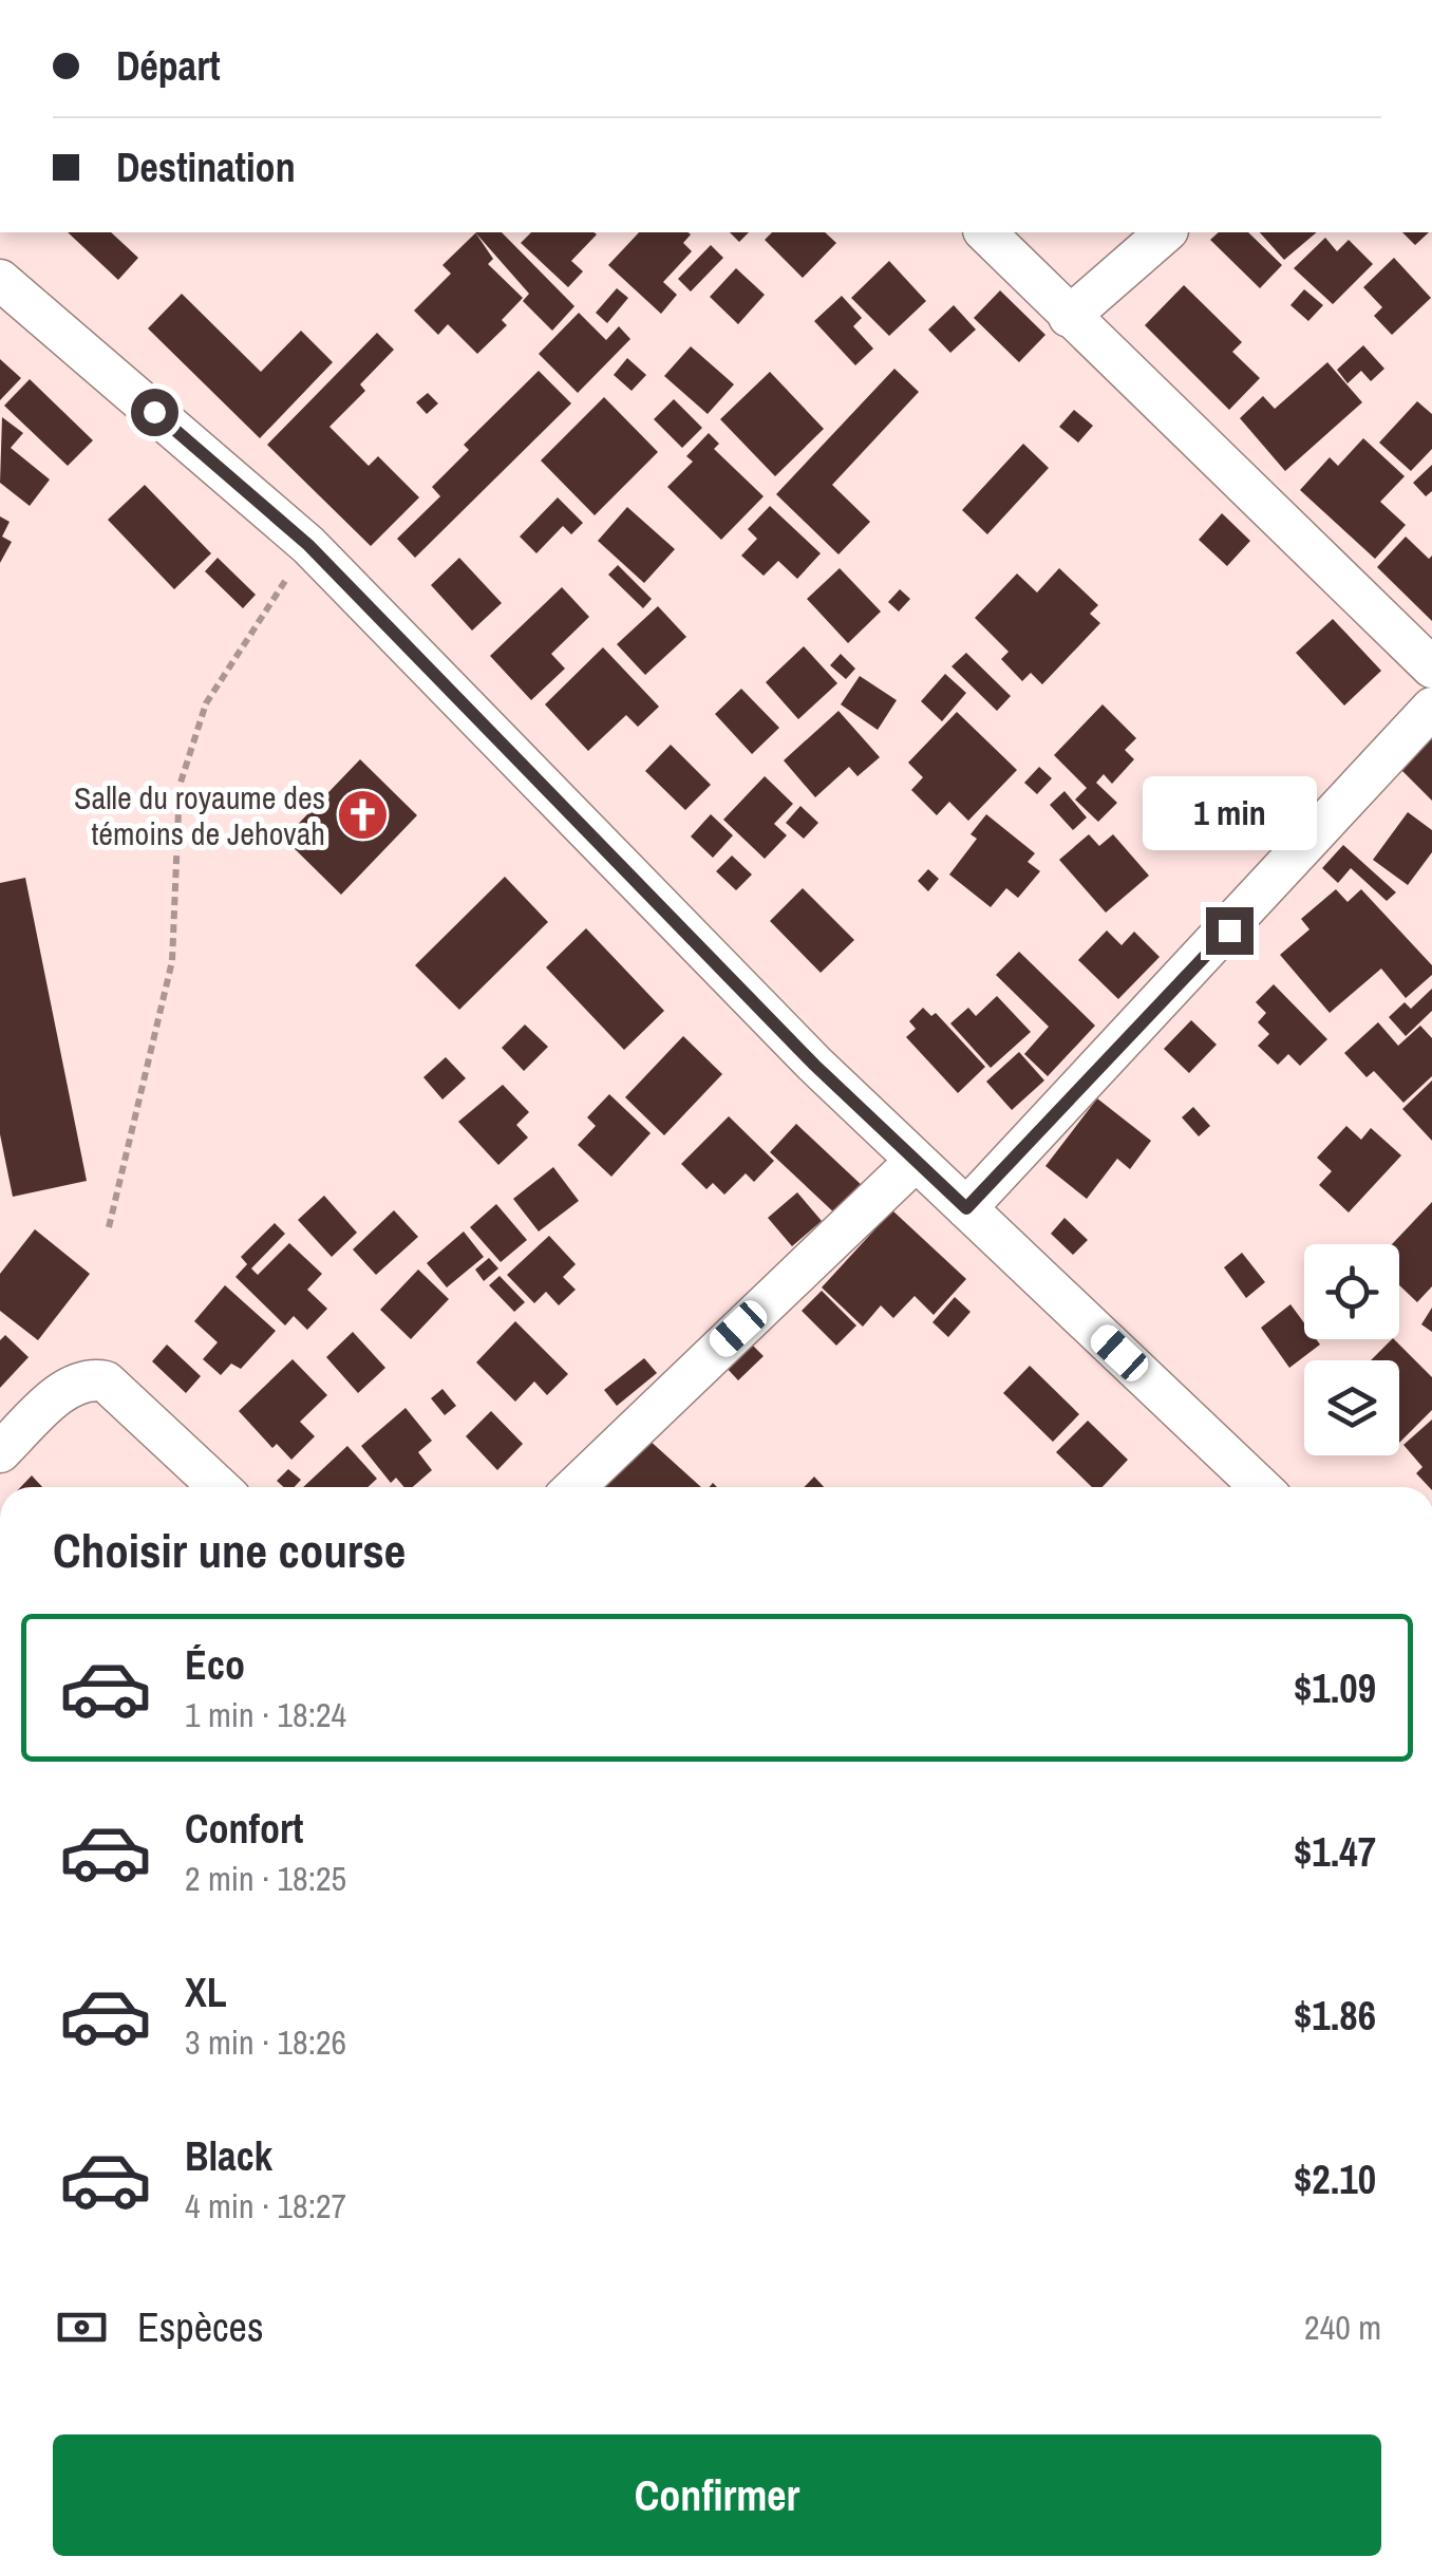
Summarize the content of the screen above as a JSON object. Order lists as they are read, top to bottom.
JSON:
{
  "places": {
    "church": ["Salle du royaume des témoins de Jehovah"]
  },
  "page": {
    "banner": ["Départ", "Destination"],
    "bubble": "1 min",
    "heading": "Choisir une course",
    "list": [
      {
        "name": "Éco",
        "note": "1 min · 18:24",
        "value": "$1.09"
      },
      {
        "name": "Confort",
        "note": "2 min · 18:25",
        "value": "$1.47"
      },
      {
        "name": "XL",
        "note": "3 min · 18:26",
        "value": "$1.86"
      },
      {
        "name": "Black",
        "note": "4 min · 18:27",
        "value": "$2.10"
      }
    ],
    "pay": ["Espèces", "240 m"],
    "buttons": "Confirmer"
  }
}
